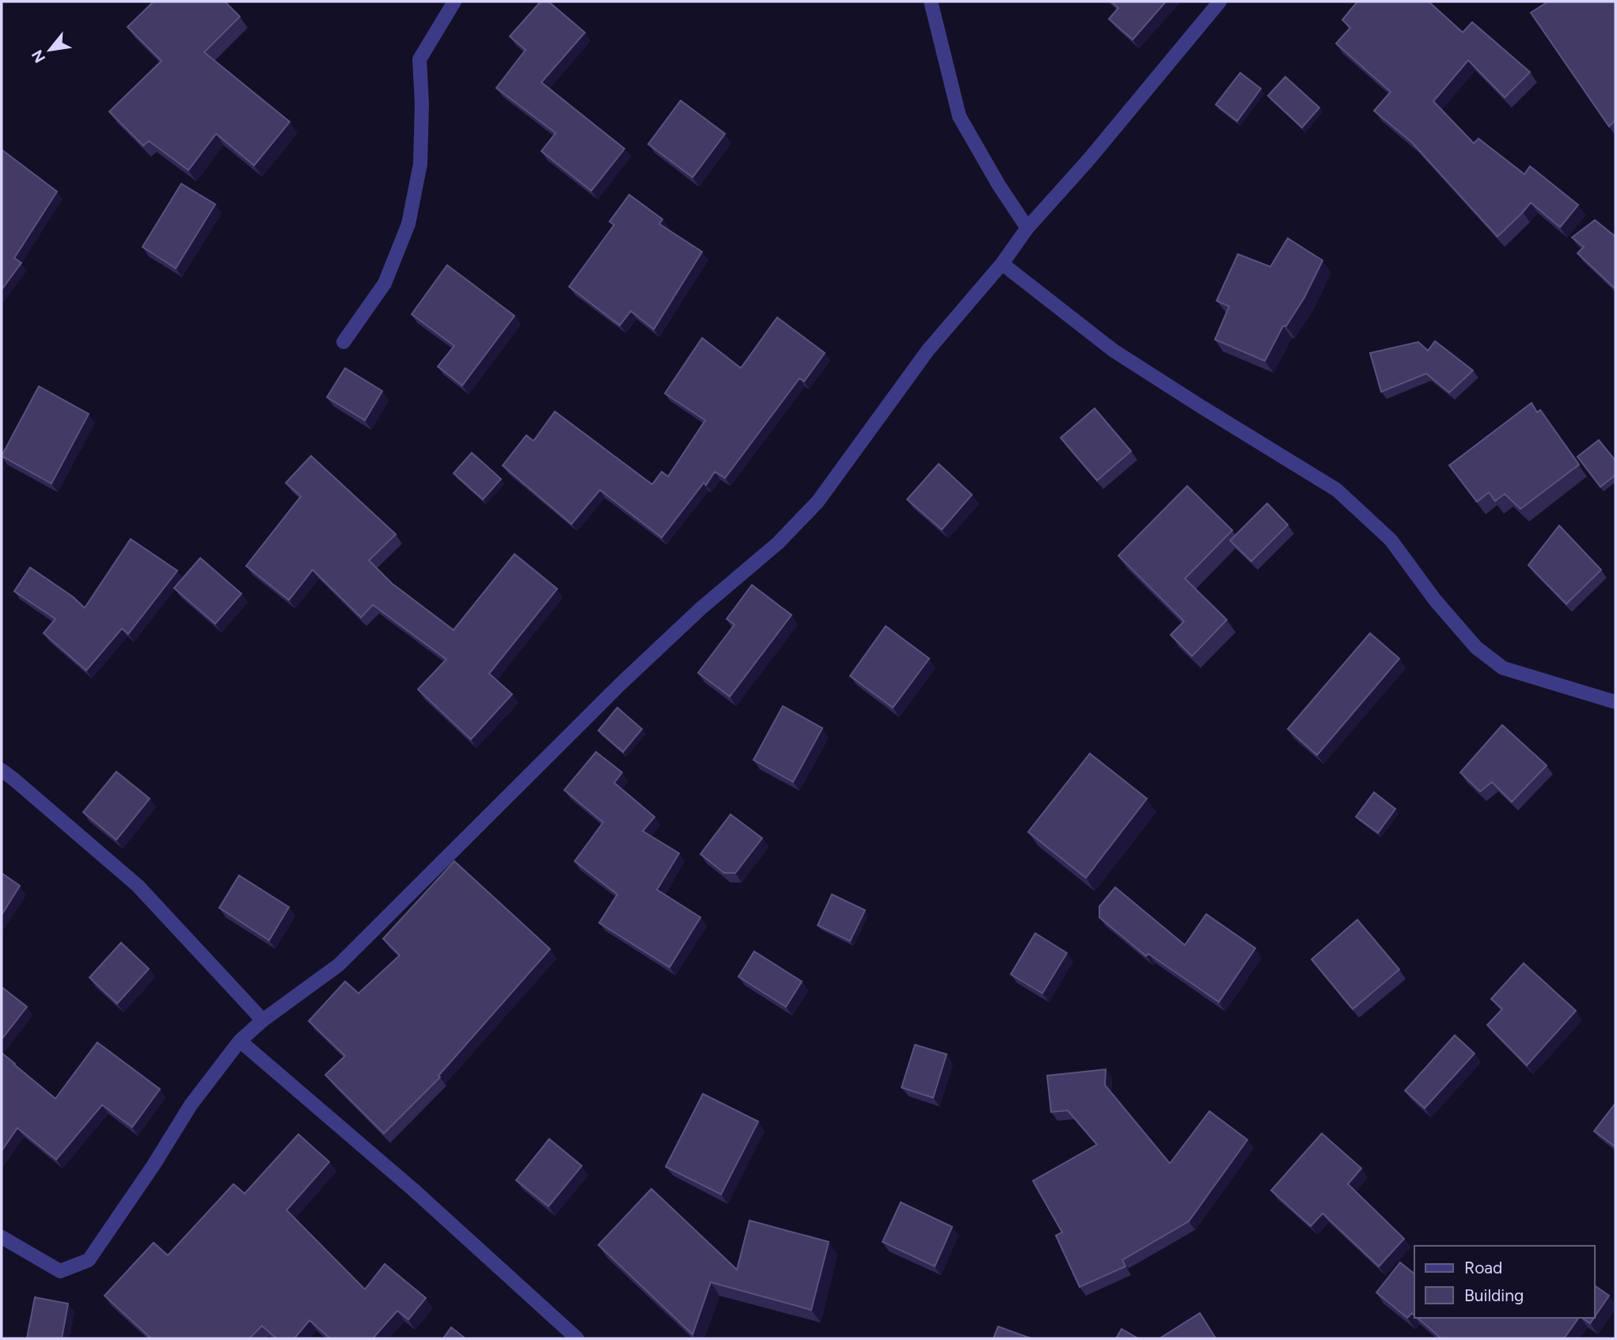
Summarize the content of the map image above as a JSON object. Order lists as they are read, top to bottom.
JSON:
{
  "legend": ["Road", "Building"],
  "north": "bottom left"
}
